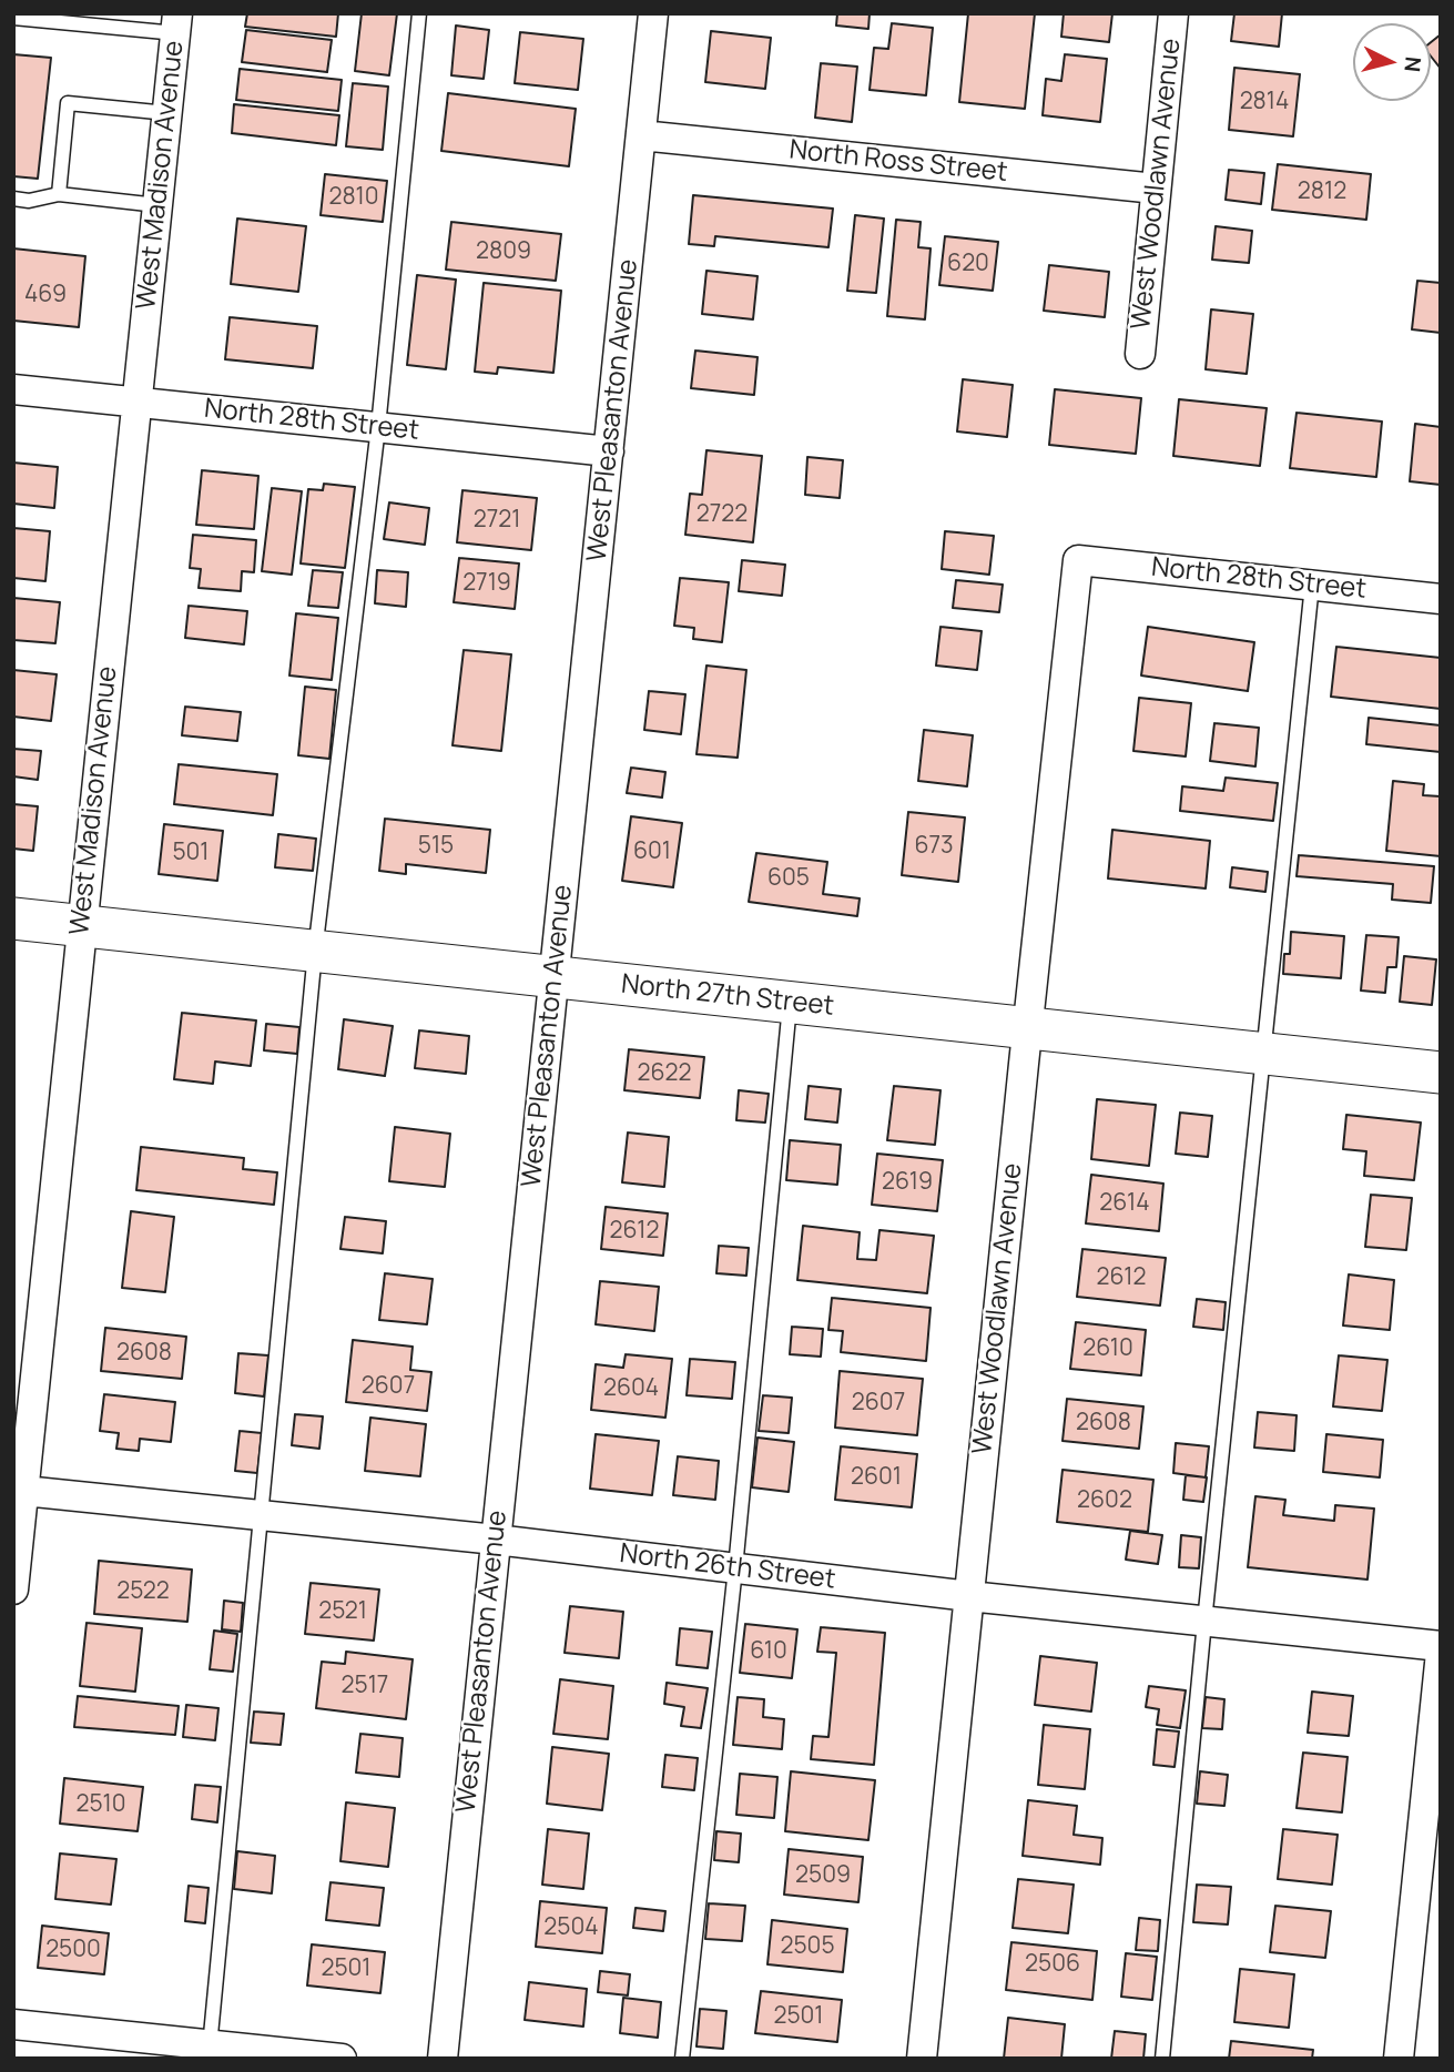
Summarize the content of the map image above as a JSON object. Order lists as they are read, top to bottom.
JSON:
{
  "streets": {
    "street": [
      "North Ross Street",
      "West Madison Avenue",
      "West Woodlawn Avenue",
      "West Pleasanton Avenue",
      "North 28th Street",
      "North 27th Street",
      "North 26th Street"
    ]
  },
  "crossings": [
    ["North Ross Street", "West Woodlawn Avenue"],
    ["North Ross Street", "West Pleasanton Avenue"],
    ["West Madison Avenue", "North 28th Street"],
    ["West Madison Avenue", "North 27th Street"],
    ["West Madison Avenue", "North 26th Street"],
    ["West Woodlawn Avenue", "North 28th Street"],
    ["West Woodlawn Avenue", "North 27th Street"],
    ["West Woodlawn Avenue", "North 26th Street"],
    ["West Pleasanton Avenue", "North 28th Street"],
    ["West Pleasanton Avenue", "North 27th Street"],
    ["West Pleasanton Avenue", "North 26th Street"]
  ],
  "house_numbers": [
    "2814",
    "2812",
    "2810",
    "2809",
    "620",
    "469",
    "2722",
    "2721",
    "2719",
    "515",
    "673",
    "601",
    "501",
    "605",
    "2622",
    "2619",
    "2614",
    "2612",
    "2612",
    "2610",
    "2608",
    "2607",
    "2604",
    "2607",
    "2608",
    "2601",
    "2602",
    "2522",
    "2521",
    "610",
    "2517",
    "2510",
    "2509",
    "2504",
    "2505",
    "2500",
    "2506",
    "2501",
    "2501"
  ],
  "north": "right"
}
